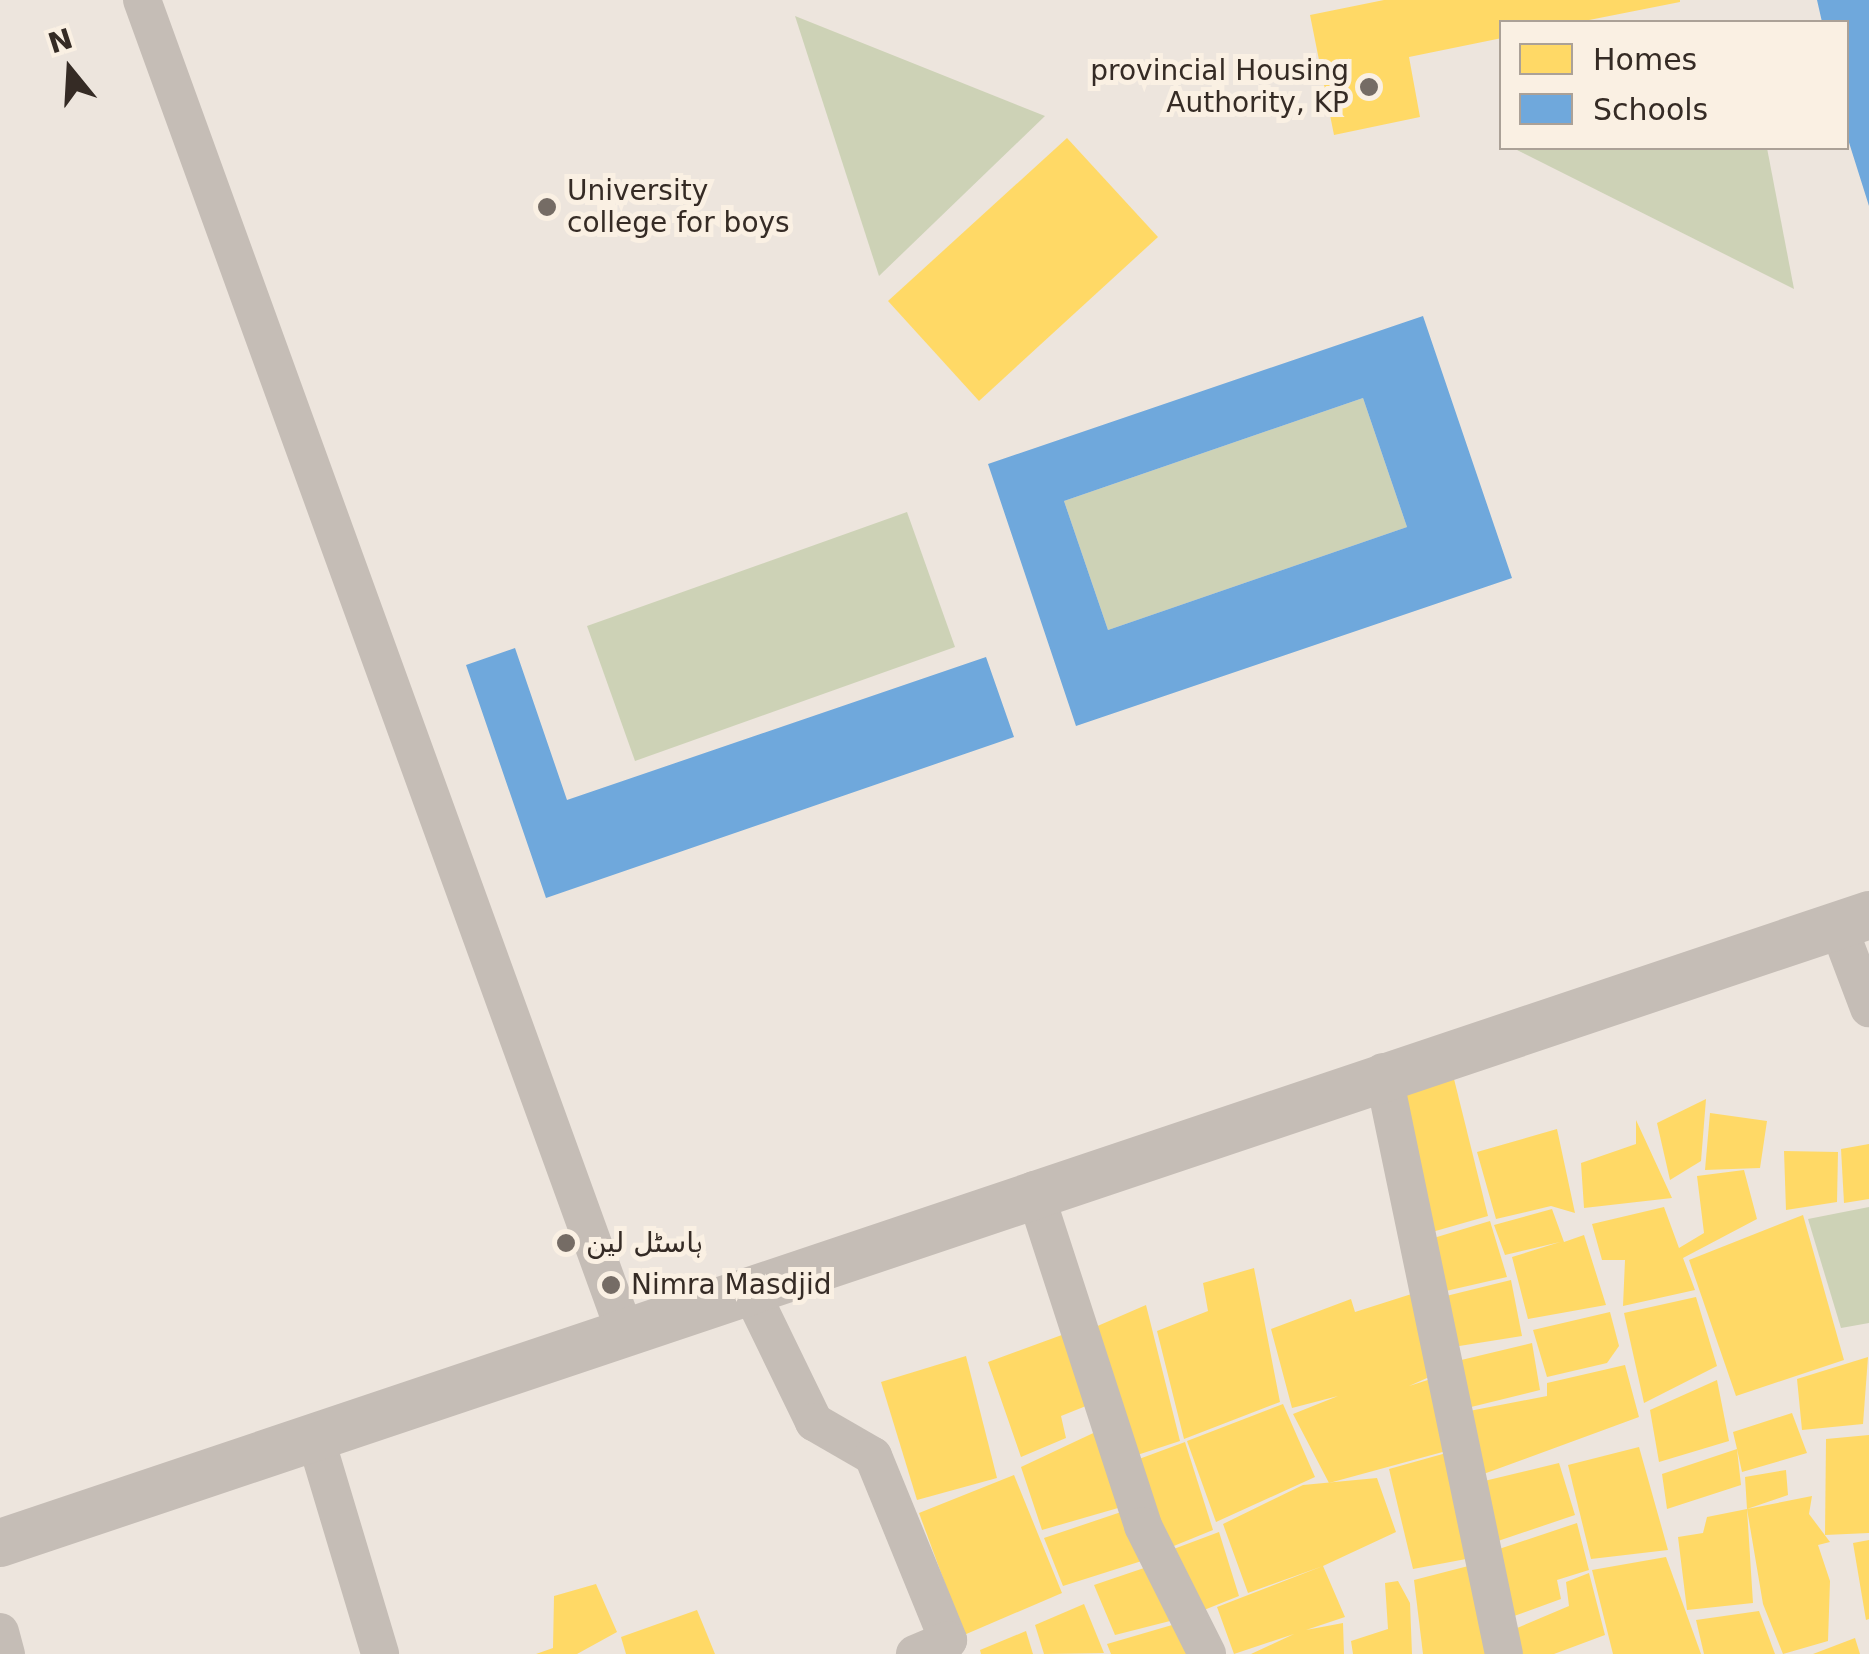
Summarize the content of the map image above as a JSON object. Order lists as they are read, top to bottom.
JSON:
{
  "places": [
    "provincial Housing Authority, KP",
    "University college for boys",
    "ہاسٹل لین",
    "Nimra Masdjid"
  ],
  "legend": ["Homes", "Schools"],
  "north": "top"
}
